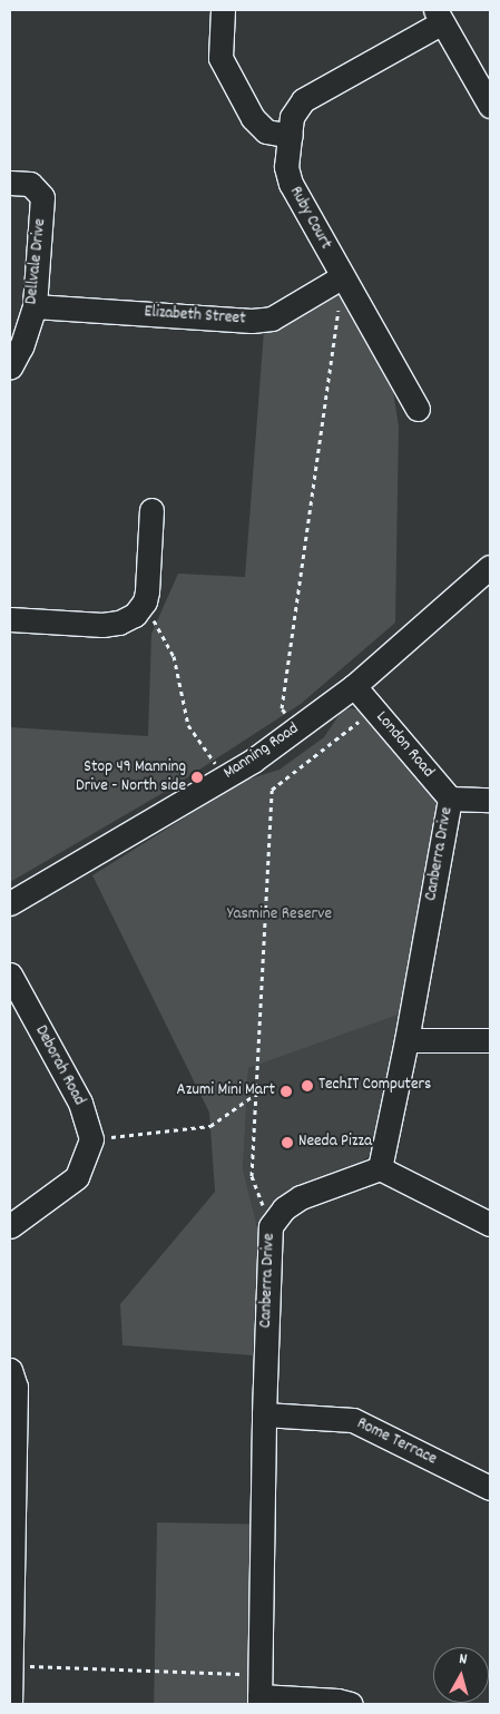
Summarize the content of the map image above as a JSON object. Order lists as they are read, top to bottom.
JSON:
{
  "streets": {
    "street": [
      "Ruby Court",
      "Dellvale Drive",
      "Elizabeth Street",
      "London Road",
      "Manning Road",
      "Canberra Drive",
      "Deborah Road",
      "Rome Terrace"
    ]
  },
  "crossings": [
    ["Ruby Court", "Elizabeth Street"],
    ["Dellvale Drive", "Elizabeth Street"],
    ["London Road", "Manning Road"],
    ["London Road", "Canberra Drive"],
    ["Canberra Drive", "Rome Terrace"]
  ],
  "parks": ["Yasmine Reserve"],
  "places": [
    "Stop 49 Manning Drive - North side",
    "TechIT Computers",
    "Azumi Mini Mart",
    "Needa Pizza"
  ],
  "north": "top"
}
